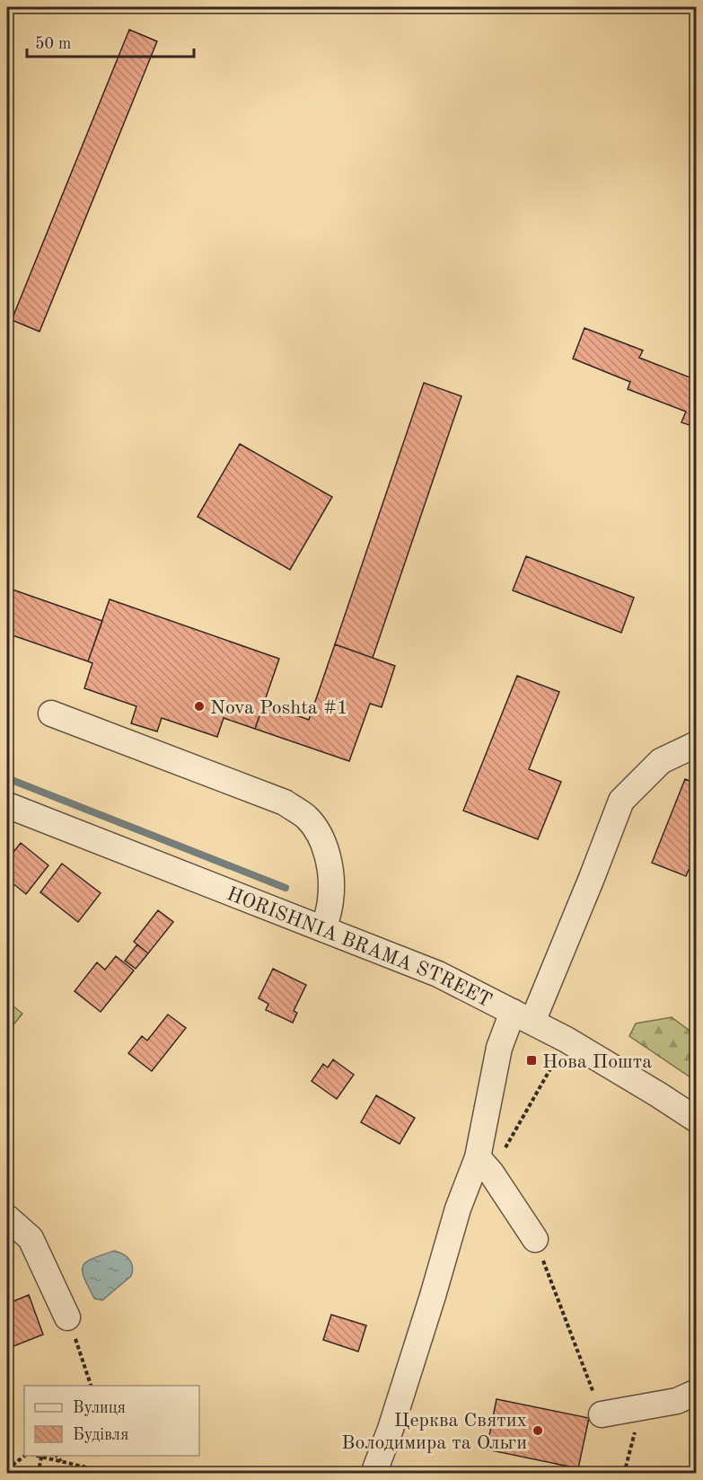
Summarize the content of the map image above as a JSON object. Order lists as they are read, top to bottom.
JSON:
{
  "streets": {
    "street": ["HORISHNIA BRAMA STREET"]
  },
  "places": {
    "other": ["Nova Poshta #1", "Церква Святих Володимира та Ольги"],
    "transit": ["Нова Пошта"]
  },
  "legend": ["Вулиця", "Будівля"],
  "scale_bar": "50 m"
}
